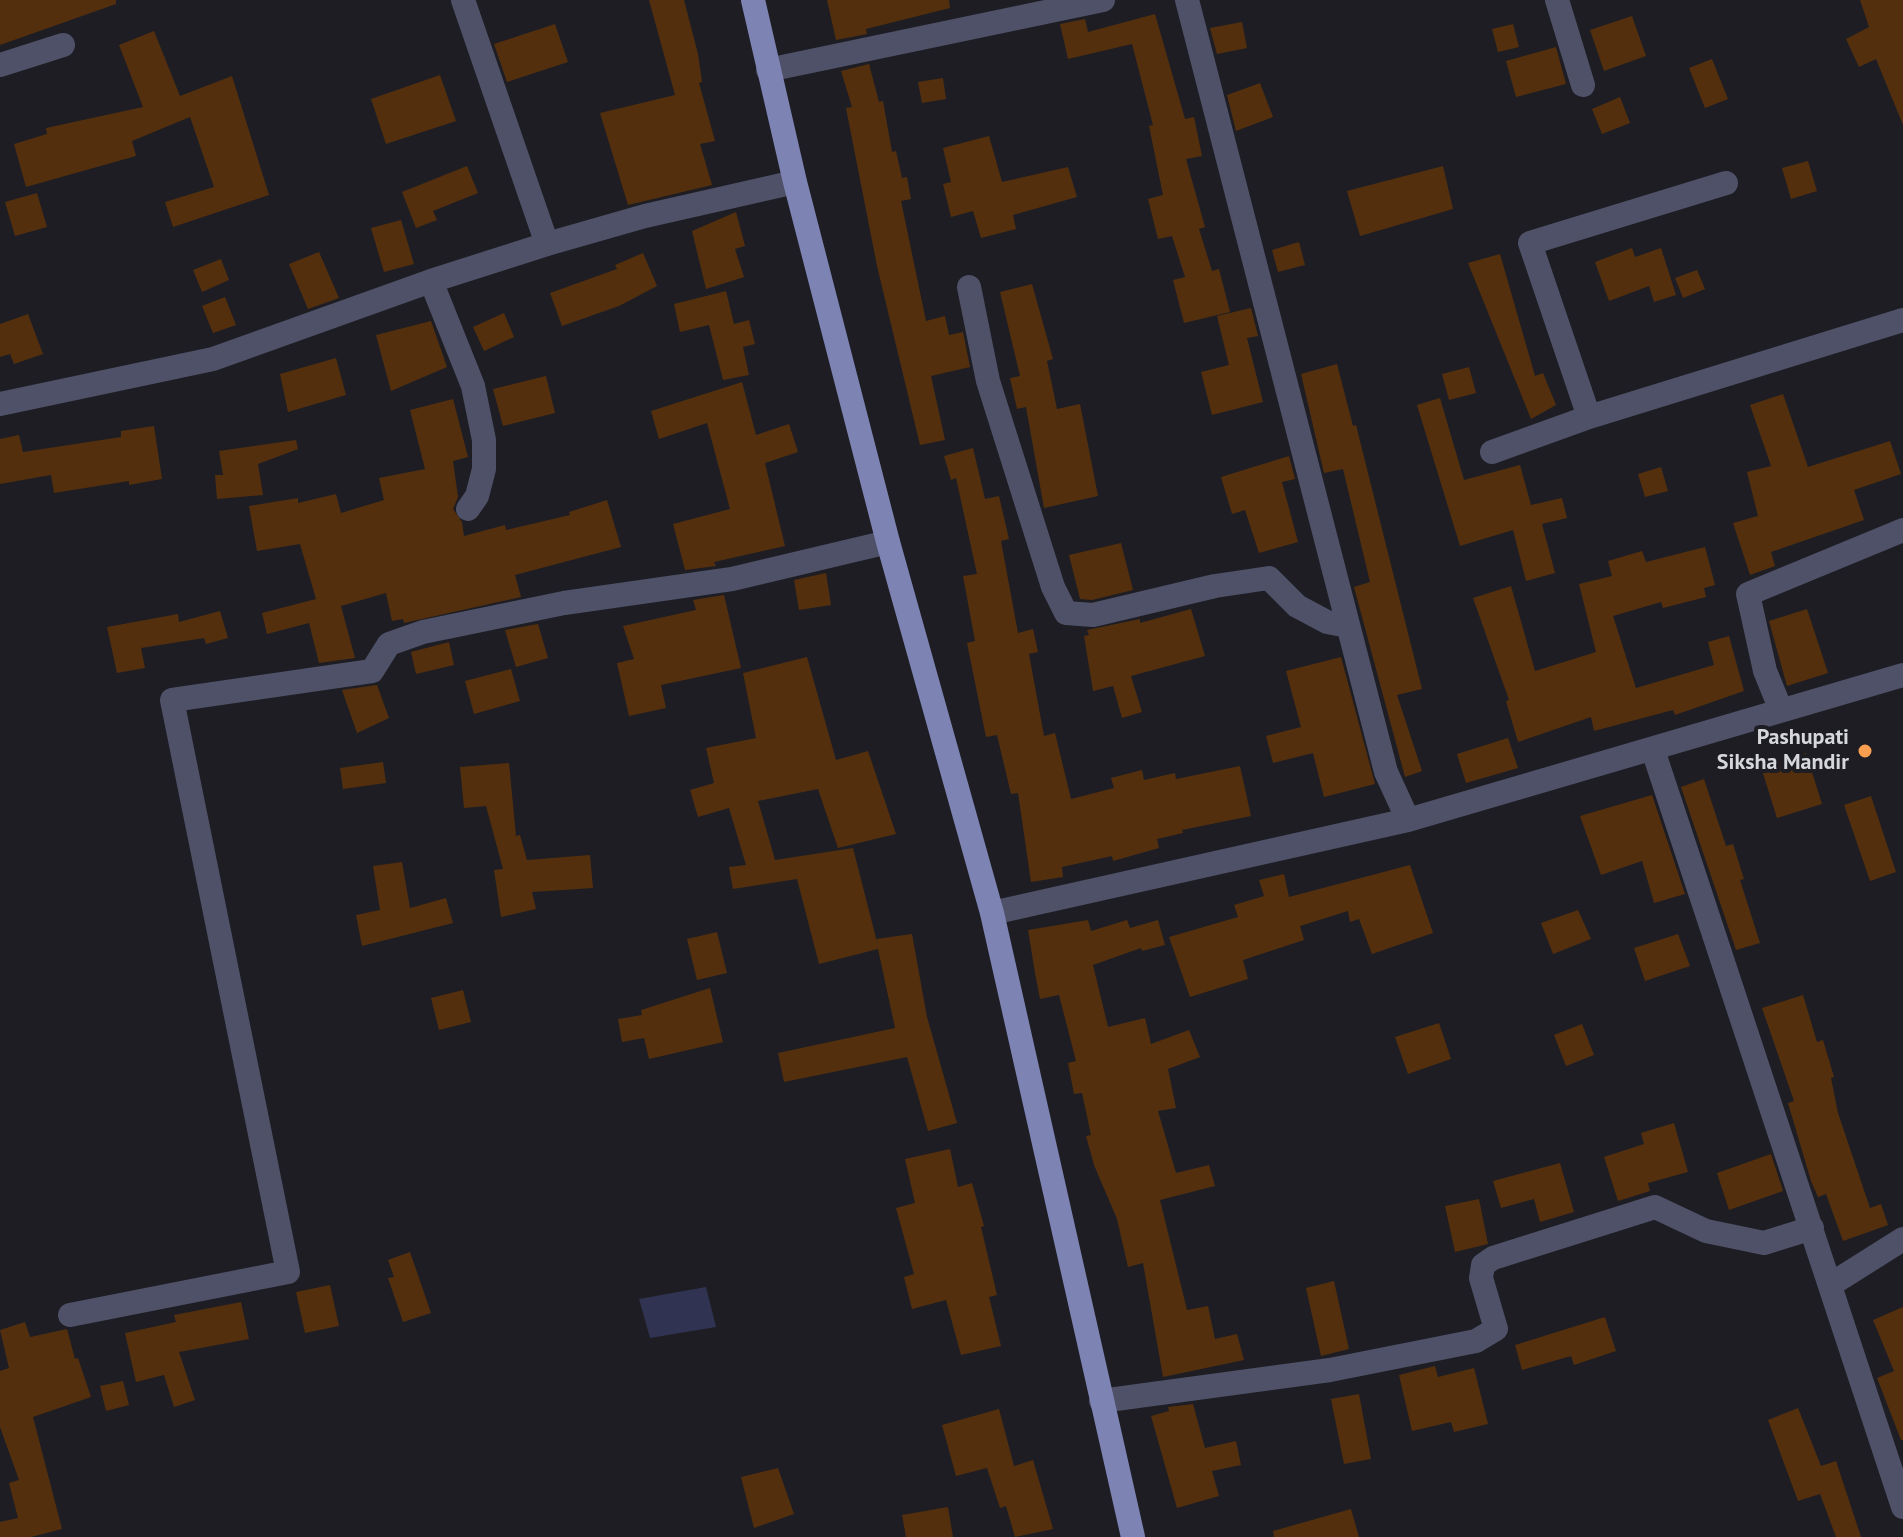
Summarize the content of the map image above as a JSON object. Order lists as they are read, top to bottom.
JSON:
{
  "places": ["Pashupati Siksha Mandir"]
}
